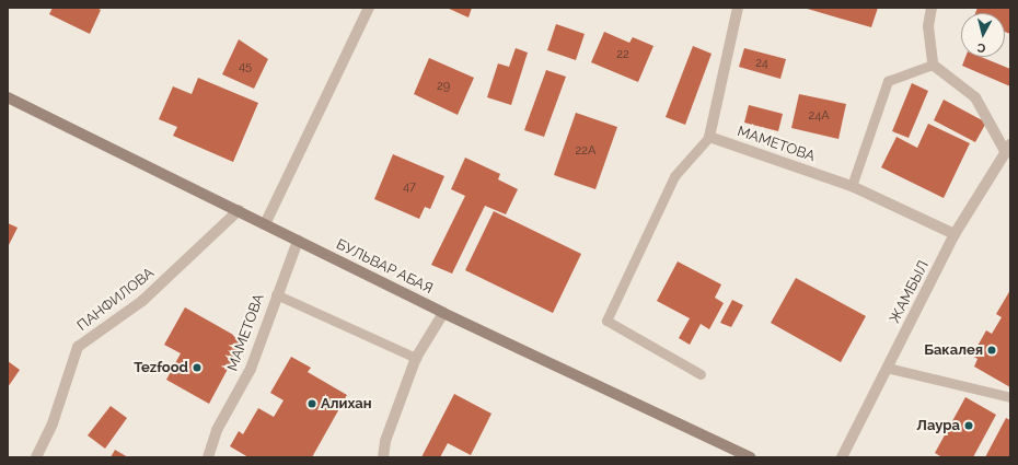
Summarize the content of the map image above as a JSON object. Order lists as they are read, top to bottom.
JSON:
{
  "streets": {
    "main road": ["БУЛЬВАР АБАЯ"],
    "street": ["МАМЕТОВА", "ЖАМБЫЛ", "ПАНФИЛОВА"]
  },
  "crossings": [
    ["МАМЕТОВА", "БУЛЬВАР АБАЯ"],
    ["МАМЕТОВА", "ЖАМБЫЛ"],
    ["БУЛЬВАР АБАЯ", "ПАНФИЛОВА"]
  ],
  "places": [
    "Бакалея",
    "Tezfood",
    "Алихан",
    "Лаура"
  ],
  "house_numbers": [
    "22",
    "24",
    "45",
    "29",
    "24А",
    "22А",
    "47"
  ],
  "north": "bottom"
}
